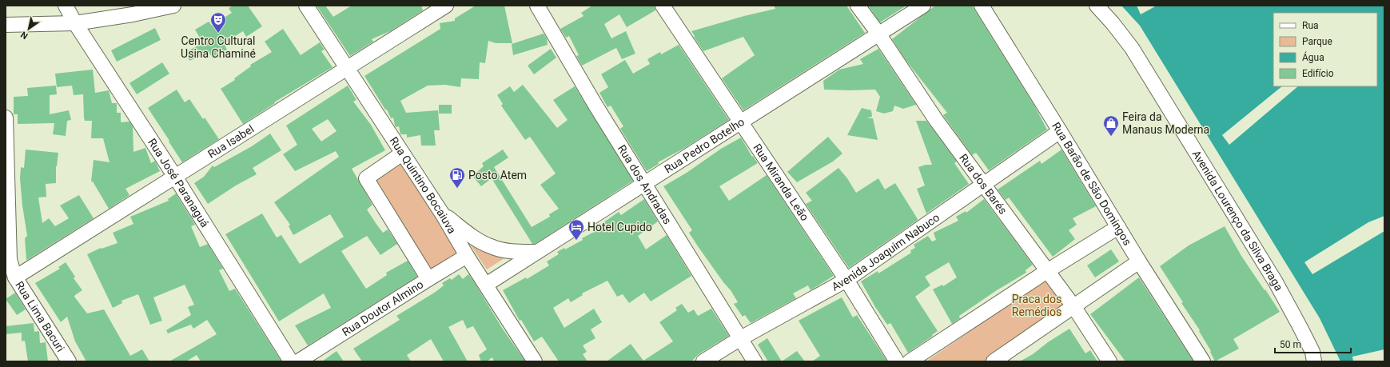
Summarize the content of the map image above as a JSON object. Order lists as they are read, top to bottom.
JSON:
{
  "streets": {
    "street": [
      "Rua Isabel",
      "Rua Pedro Botelho",
      "Rua Miranda Leão",
      "Rua José Paranaguá",
      "Rua dos Barés",
      "Rua Barão de São Domingos",
      "Rua dos Andradas",
      "Rua Quintino Bocaiuva",
      "Avenida Lourenço da Silva Braga",
      "Avenida Joaquim Nabuco",
      "Rua Doutor Almino",
      "Rua Lima Bacuri"
    ]
  },
  "crossings": [
    ["Rua Isabel", "Rua José Paranaguá"],
    ["Rua Isabel", "Rua Quintino Bocaiuva"],
    ["Rua Isabel", "Rua Lima Bacuri"],
    ["Rua Pedro Botelho", "Rua Miranda Leão"],
    ["Rua Pedro Botelho", "Rua dos Barés"],
    ["Rua Pedro Botelho", "Rua dos Andradas"],
    ["Rua Pedro Botelho", "Rua Quintino Bocaiuva"],
    ["Rua Miranda Leão", "Avenida Joaquim Nabuco"],
    ["Rua dos Barés", "Avenida Joaquim Nabuco"],
    ["Rua Barão de São Domingos", "Avenida Joaquim Nabuco"],
    ["Rua dos Andradas", "Avenida Joaquim Nabuco"],
    ["Rua Quintino Bocaiuva", "Rua Doutor Almino"]
  ],
  "parks": ["Praca dos Remédios"],
  "places": {
    "theatre": ["Centro Cultural Usina Chaminé"],
    "shop": ["Feira da Manaus Moderna"],
    "fuel station": ["Posto Atem"],
    "hotel": ["Hotel Cupido"]
  },
  "legend": [
    "Rua",
    "Parque",
    "Água",
    "Edifício"
  ],
  "scale_bar": "50 m",
  "north": "bottom left"
}
